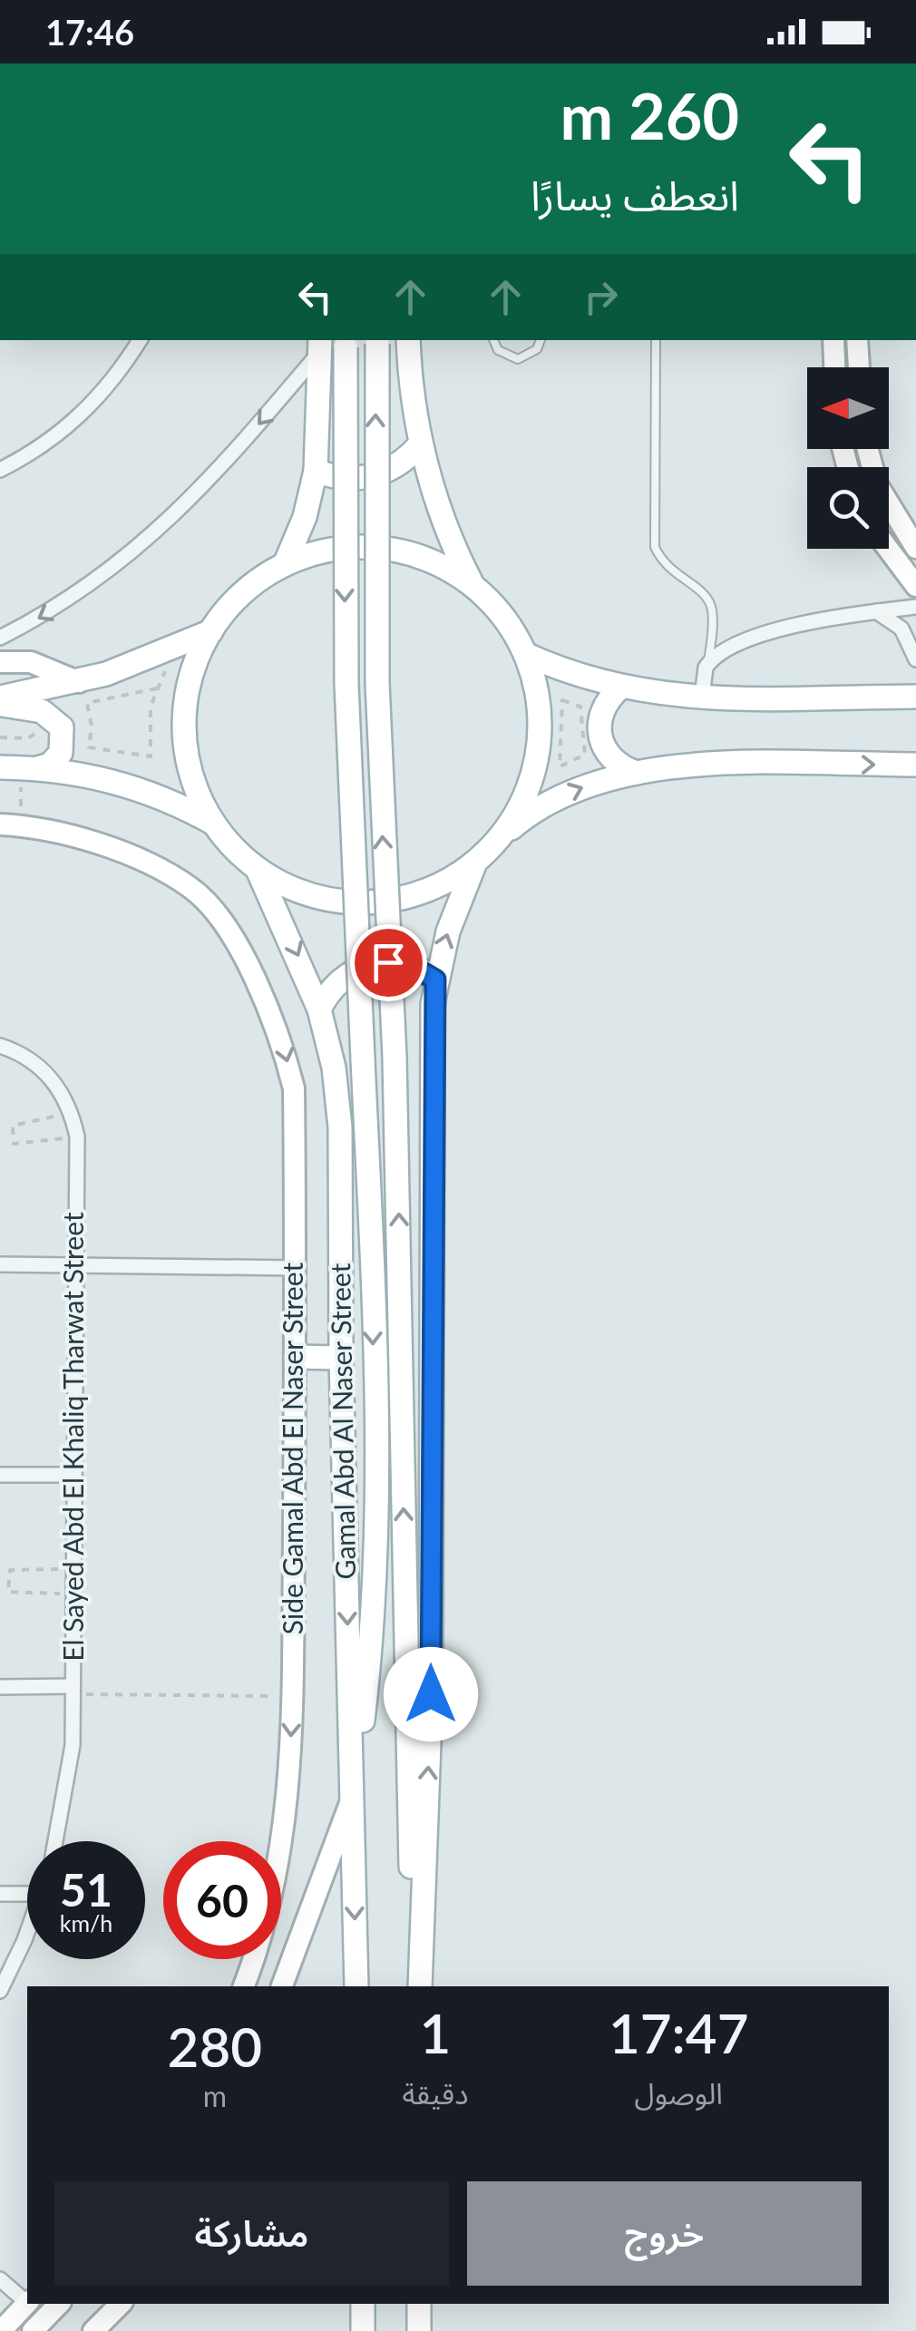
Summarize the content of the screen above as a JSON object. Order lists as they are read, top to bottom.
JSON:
{
  "streets": {
    "main road": ["Gamal Abd Al Naser Street"],
    "street": ["El Sayed Abd El Khaliq Tharwat Street", "Side Gamal Abd El Naser Street"]
  },
  "one_way": ["Side Gamal Abd El Naser Street"],
  "north": "left",
  "page": {
    "status": "17:46",
    "turn": ["260 m", "انعطف يسارًا"],
    "speed": "51 km/h",
    "limit": "60",
    "eta": [
      "17:47",
      "الوصول",
      "1",
      "دقيقة",
      "280",
      "m"
    ],
    "buttons": ["خروج", "مشاركة"]
  }
}
